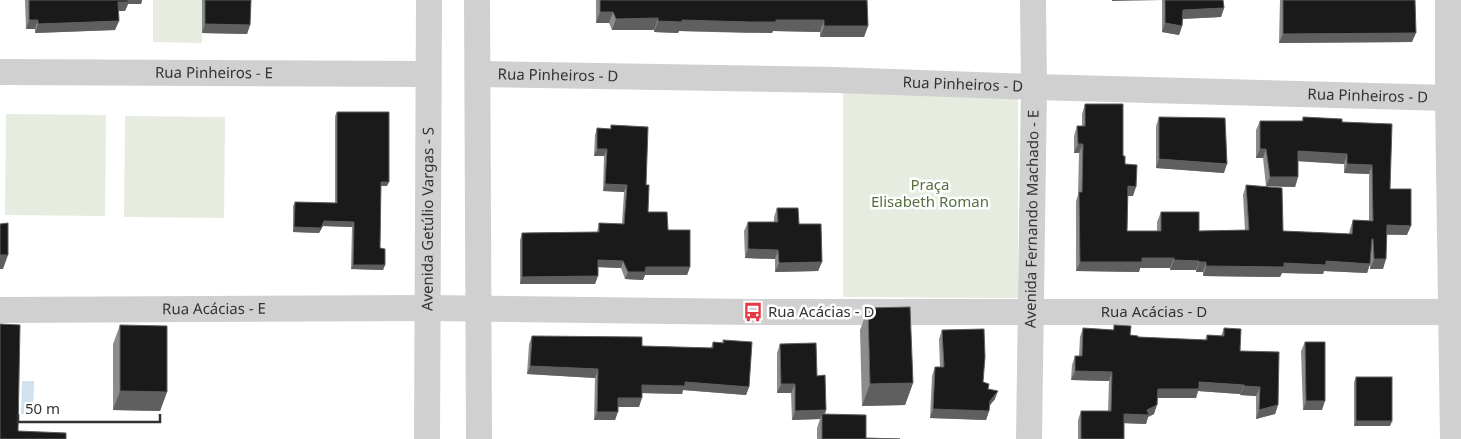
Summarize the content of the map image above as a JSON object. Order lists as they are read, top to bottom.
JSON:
{
  "streets": {
    "street": [
      "Rua Pinheiros - E",
      "Rua Pinheiros - D",
      "Avenida Getúlio Vargas - S",
      "Avenida Fernando Machado - E",
      "Rua Acácias - E",
      "Rua Acácias - D"
    ]
  },
  "crossings": [
    ["Rua Pinheiros - E", "Avenida Getúlio Vargas - S"],
    ["Rua Pinheiros - D", "Avenida Fernando Machado - E"],
    ["Avenida Getúlio Vargas - S", "Rua Acácias - E"],
    ["Avenida Getúlio Vargas - S", "Rua Acácias - D"],
    ["Avenida Fernando Machado - E", "Rua Acácias - D"],
    ["Rua Acácias - E", "Rua Acácias - D"]
  ],
  "parks": ["Praça Elisabeth Roman"],
  "places": {
    "bus stop": ["Rua Acácias - D"]
  },
  "scale_bar": "50 m"
}
